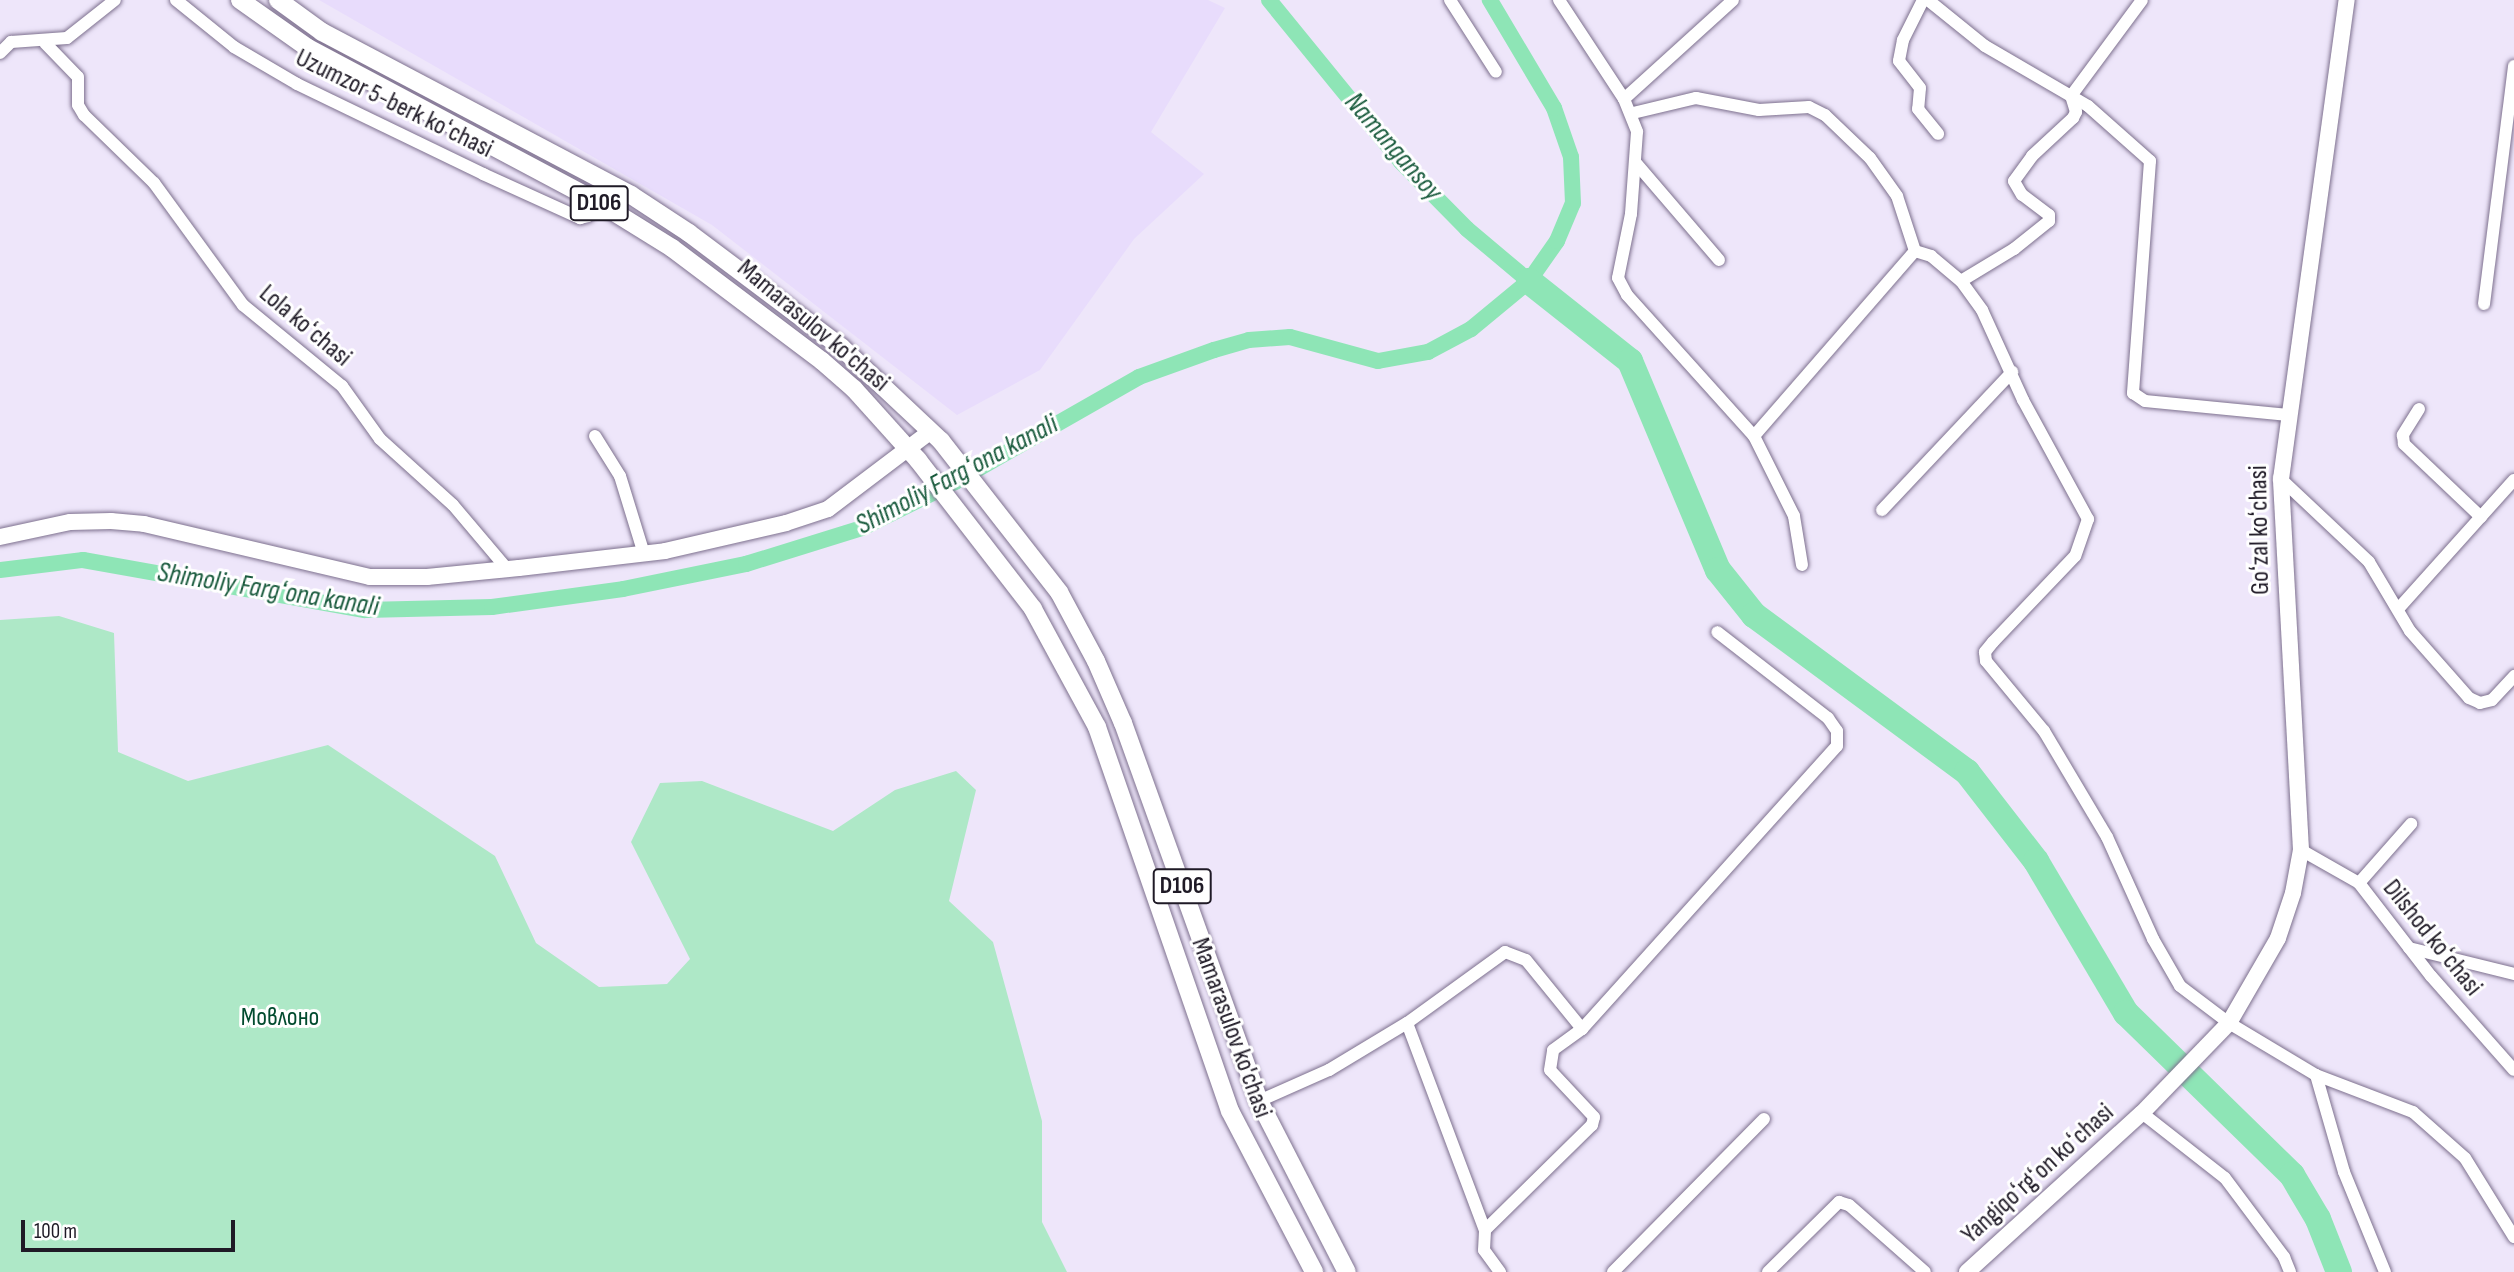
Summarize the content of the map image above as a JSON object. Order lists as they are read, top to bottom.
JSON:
{
  "streets": {
    "main road": ["D106", "Mamarasulov ko'chasi"],
    "street": [
      "Uzumzor 5-berk koʻchasi",
      "Lola koʻchasi",
      "Goʻzal koʻchasi",
      "Dilshod koʻchasi",
      "Yangiqoʻrgʻon koʻchasi"
    ]
  },
  "crossings": [
    ["Uzumzor 5-berk koʻchasi", "Mamarasulov ko'chasi"],
    ["Goʻzal koʻchasi", "Dilshod koʻchasi"],
    ["Goʻzal koʻchasi", "Yangiqoʻrgʻon koʻchasi"]
  ],
  "water": ["Namangansoy", "Shimoliy Fargʻona kanali"],
  "parks": ["Мовлоно"],
  "scale_bar": "100 m"
}
